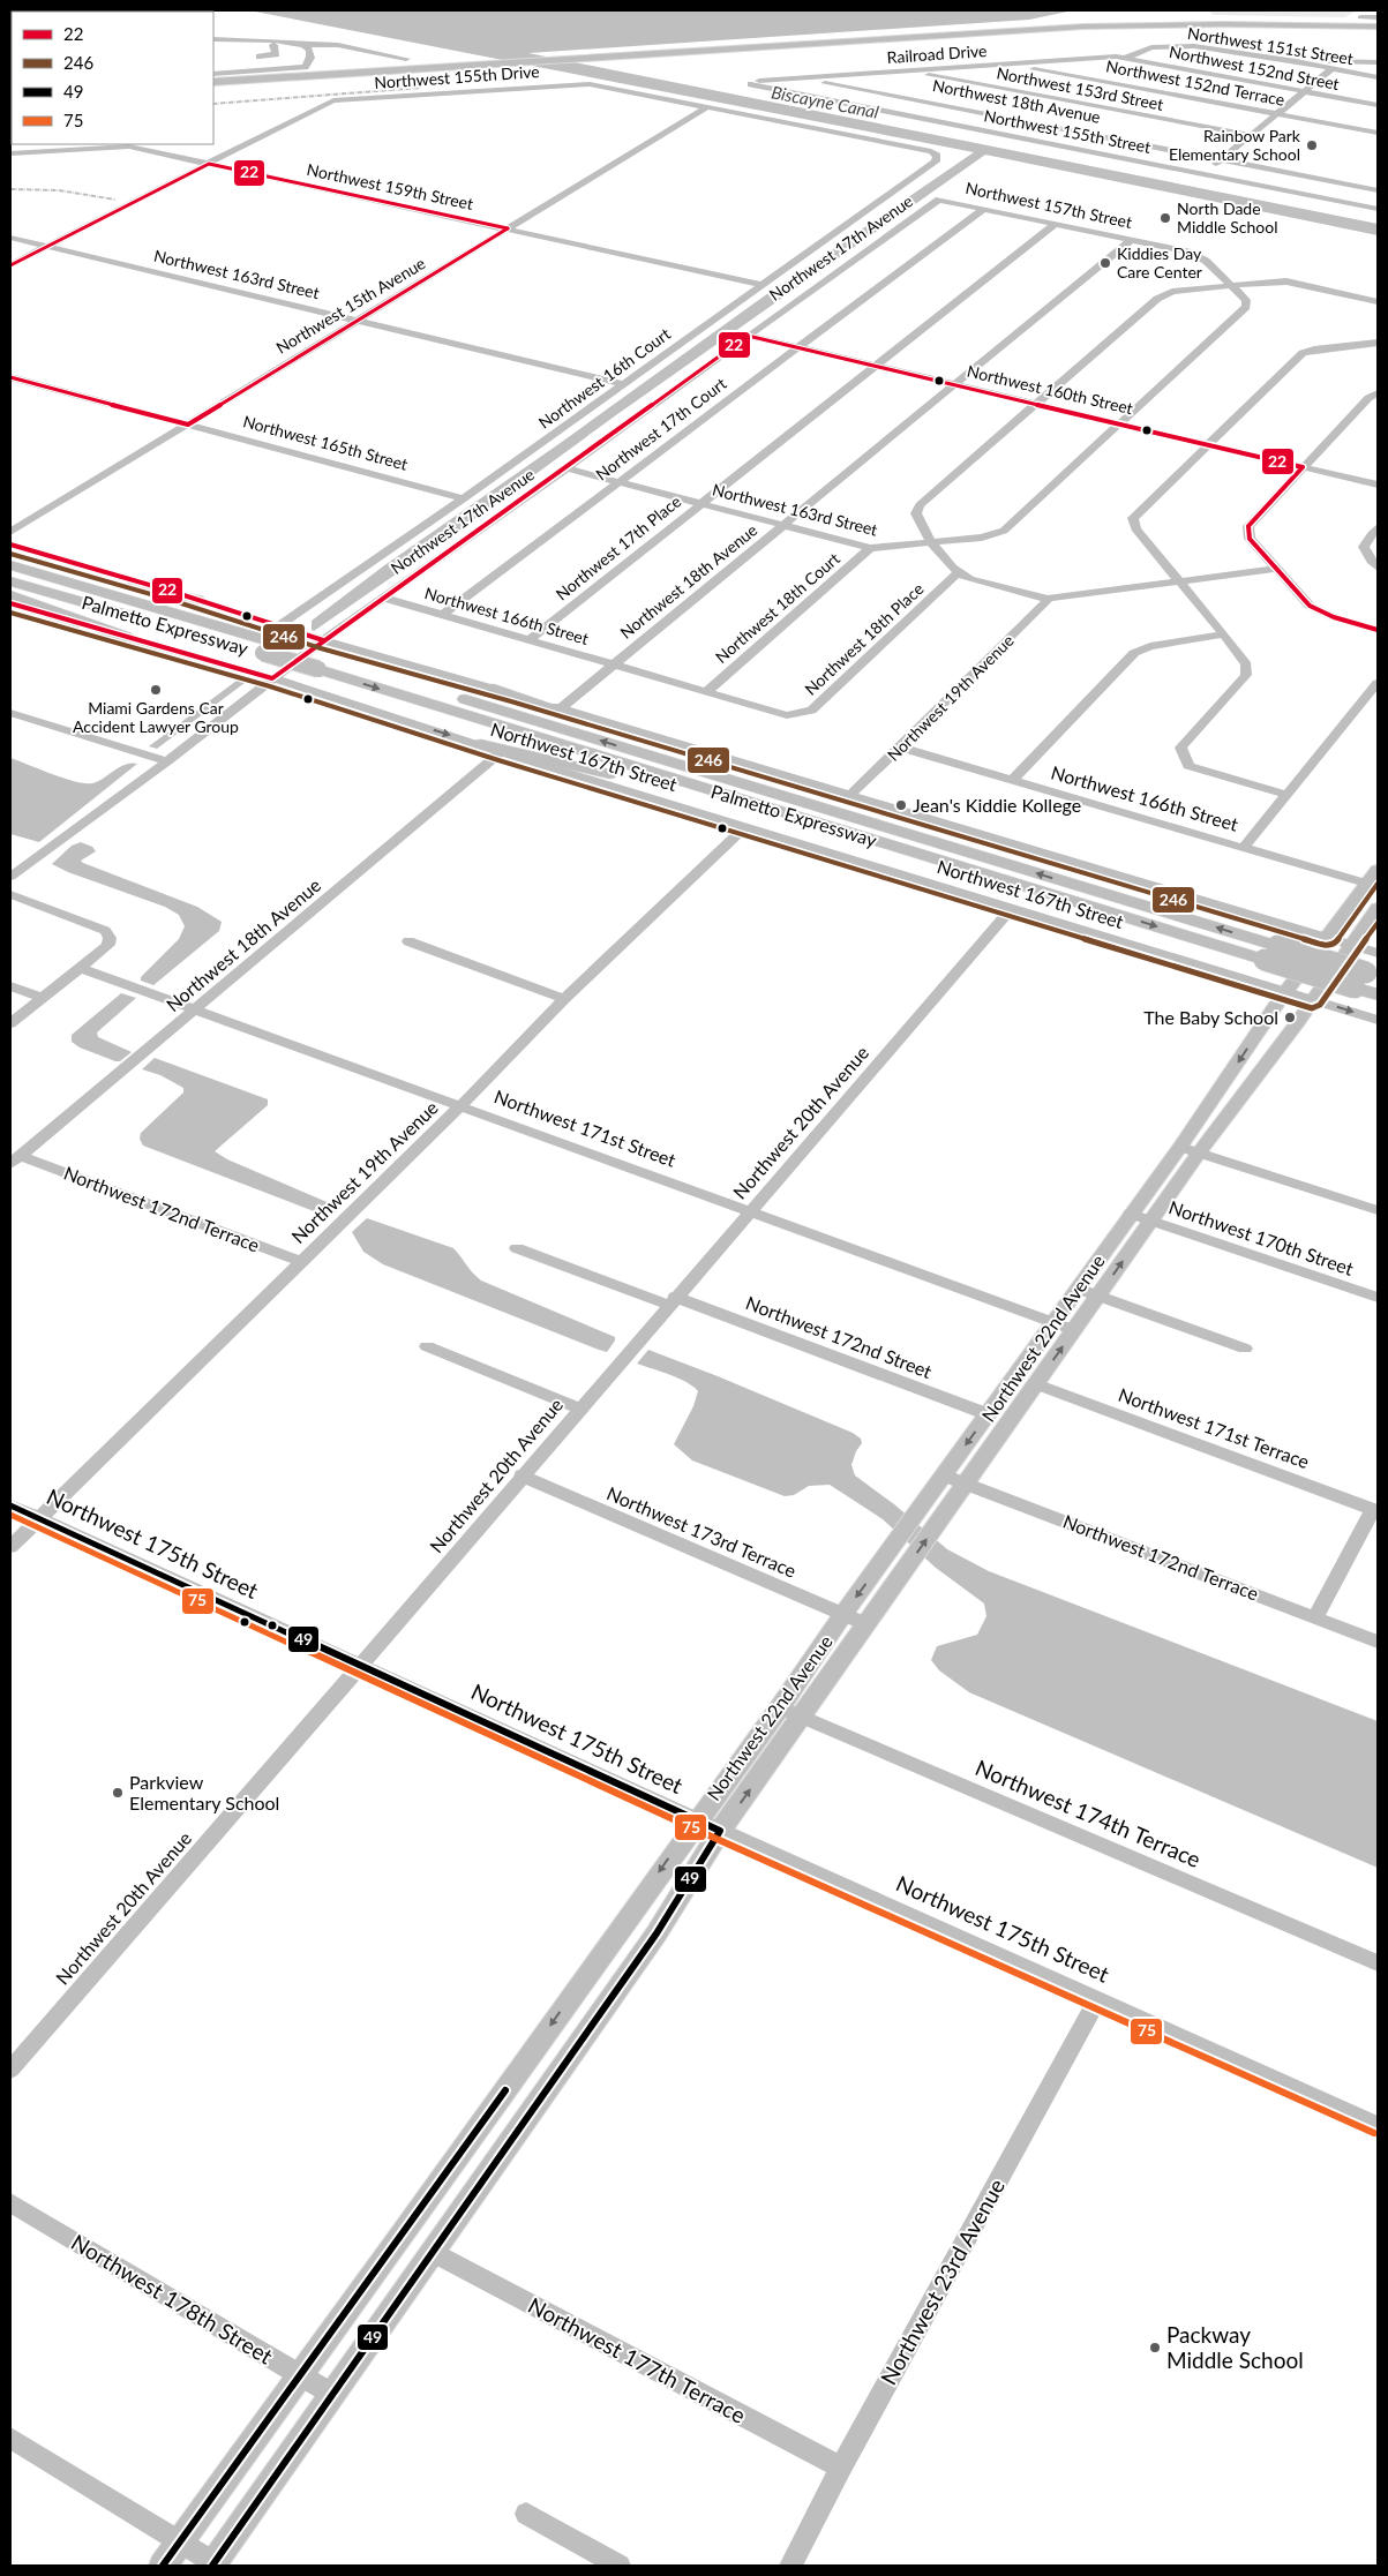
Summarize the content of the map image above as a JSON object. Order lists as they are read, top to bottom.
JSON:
{
  "streets": {
    "highway": ["Palmetto Expressway"],
    "main road": ["Northwest 22nd Avenue"],
    "street": [
      "Northwest 151st Street",
      "Railroad Drive",
      "Northwest 152nd Street",
      "Northwest 155th Drive",
      "Northwest 152nd Terrace",
      "Northwest 153rd Street",
      "Northwest 18th Avenue",
      "Northwest 155th Street",
      "Northwest 159th Street",
      "Northwest 157th Street",
      "Northwest 17th Avenue",
      "Northwest 163rd Street",
      "Northwest 15th Avenue",
      "Northwest 16th Court",
      "Northwest 160th Street",
      "Northwest 17th Court",
      "Northwest 165th Street",
      "Northwest 17th Place",
      "Northwest 18th Court",
      "Northwest 166th Street",
      "Northwest 18th Place",
      "Northwest 19th Avenue",
      "Northwest 167th Street",
      "Northwest 20th Avenue",
      "Northwest 171st Street",
      "Northwest 172nd Terrace",
      "Northwest 170th Street",
      "Northwest 172nd Street",
      "Northwest 171st Terrace",
      "Northwest 173rd Terrace",
      "Northwest 175th Street",
      "Northwest 174th Terrace",
      "Northwest 23rd Avenue",
      "Northwest 178th Street",
      "Northwest 177th Terrace"
    ]
  },
  "crossings": [
    ["Northwest 151st Street", "Railroad Drive"],
    ["Northwest 151st Street", "Northwest 152nd Street"],
    ["Railroad Drive", "Northwest 152nd Street"],
    ["Railroad Drive", "Northwest 152nd Terrace"],
    ["Railroad Drive", "Northwest 153rd Street"],
    ["Railroad Drive", "Northwest 18th Avenue"],
    ["Railroad Drive", "Northwest 155th Street"],
    ["Northwest 155th Drive", "Northwest 159th Street"],
    ["Northwest 155th Drive", "Northwest 15th Avenue"],
    ["Northwest 155th Drive", "Northwest 16th Court"],
    ["Northwest 18th Avenue", "Northwest 157th Street"],
    ["Northwest 18th Avenue", "Northwest 163rd Street"],
    ["Northwest 18th Avenue", "Northwest 160th Street"],
    ["Northwest 18th Avenue", "Northwest 166th Street"],
    ["Northwest 18th Avenue", "Northwest 167th Street"],
    ["Northwest 18th Avenue", "Northwest 171st Street"],
    ["Northwest 18th Avenue", "Northwest 172nd Terrace"],
    ["Northwest 159th Street", "Northwest 15th Avenue"],
    ["Northwest 159th Street", "Northwest 16th Court"],
    ["Northwest 157th Street", "Northwest 17th Avenue"],
    ["Northwest 157th Street", "Northwest 17th Court"],
    ["Northwest 157th Street", "Northwest 17th Place"],
    ["Northwest 17th Avenue", "Northwest 163rd Street"],
    ["Northwest 17th Avenue", "Northwest 160th Street"],
    ["Northwest 17th Avenue", "Northwest 166th Street"],
    ["Northwest 17th Avenue", "Northwest 167th Street"],
    ["Northwest 163rd Street", "Northwest 15th Avenue"],
    ["Northwest 163rd Street", "Northwest 16th Court"],
    ["Northwest 163rd Street", "Northwest 17th Court"],
    ["Northwest 163rd Street", "Northwest 17th Place"],
    ["Northwest 163rd Street", "Northwest 18th Court"],
    ["Northwest 15th Avenue", "Northwest 165th Street"],
    ["Northwest 16th Court", "Northwest 165th Street"],
    ["Northwest 16th Court", "Northwest 167th Street"],
    ["Northwest 160th Street", "Northwest 17th Court"],
    ["Northwest 160th Street", "Northwest 17th Place"],
    ["Northwest 17th Court", "Northwest 166th Street"],
    ["Northwest 17th Place", "Northwest 166th Street"],
    ["Northwest 18th Court", "Northwest 166th Street"],
    ["Northwest 166th Street", "Northwest 18th Place"],
    ["Northwest 166th Street", "Northwest 19th Avenue"],
    ["Northwest 166th Street", "Northwest 22nd Avenue"],
    ["Northwest 19th Avenue", "Northwest 167th Street"],
    ["Northwest 19th Avenue", "Northwest 171st Street"],
    ["Northwest 19th Avenue", "Northwest 172nd Terrace"],
    ["Northwest 19th Avenue", "Northwest 175th Street"],
    ["Northwest 167th Street", "Northwest 20th Avenue"],
    ["Northwest 167th Street", "Northwest 22nd Avenue"],
    ["Northwest 20th Avenue", "Northwest 171st Street"],
    ["Northwest 20th Avenue", "Northwest 172nd Street"],
    ["Northwest 20th Avenue", "Northwest 173rd Terrace"],
    ["Northwest 20th Avenue", "Northwest 175th Street"],
    ["Northwest 171st Street", "Northwest 22nd Avenue"],
    ["Northwest 172nd Terrace", "Northwest 22nd Avenue"],
    ["Northwest 170th Street", "Northwest 22nd Avenue"],
    ["Northwest 172nd Street", "Northwest 22nd Avenue"],
    ["Northwest 22nd Avenue", "Northwest 171st Terrace"],
    ["Northwest 22nd Avenue", "Northwest 173rd Terrace"],
    ["Northwest 22nd Avenue", "Northwest 175th Street"],
    ["Northwest 22nd Avenue", "Northwest 174th Terrace"],
    ["Northwest 22nd Avenue", "Northwest 178th Street"],
    ["Northwest 22nd Avenue", "Northwest 177th Terrace"],
    ["Northwest 175th Street", "Northwest 23rd Avenue"],
    ["Northwest 23rd Avenue", "Northwest 177th Terrace"]
  ],
  "water": ["Biscayne Canal"],
  "places": [
    "Rainbow Park Elementary School",
    "North Dade Middle School",
    "Kiddies Day Care Center",
    "Miami Gardens Car Accident Lawyer Group",
    "Jean's Kiddie Kollege",
    "The Baby School",
    "Parkview Elementary School",
    "Packway Middle School"
  ],
  "lines": [
    "transit line 22",
    "transit line 246",
    "transit line 49",
    "transit line 75"
  ],
  "legend": [
    "22",
    "246",
    "49",
    "75"
  ]
}
